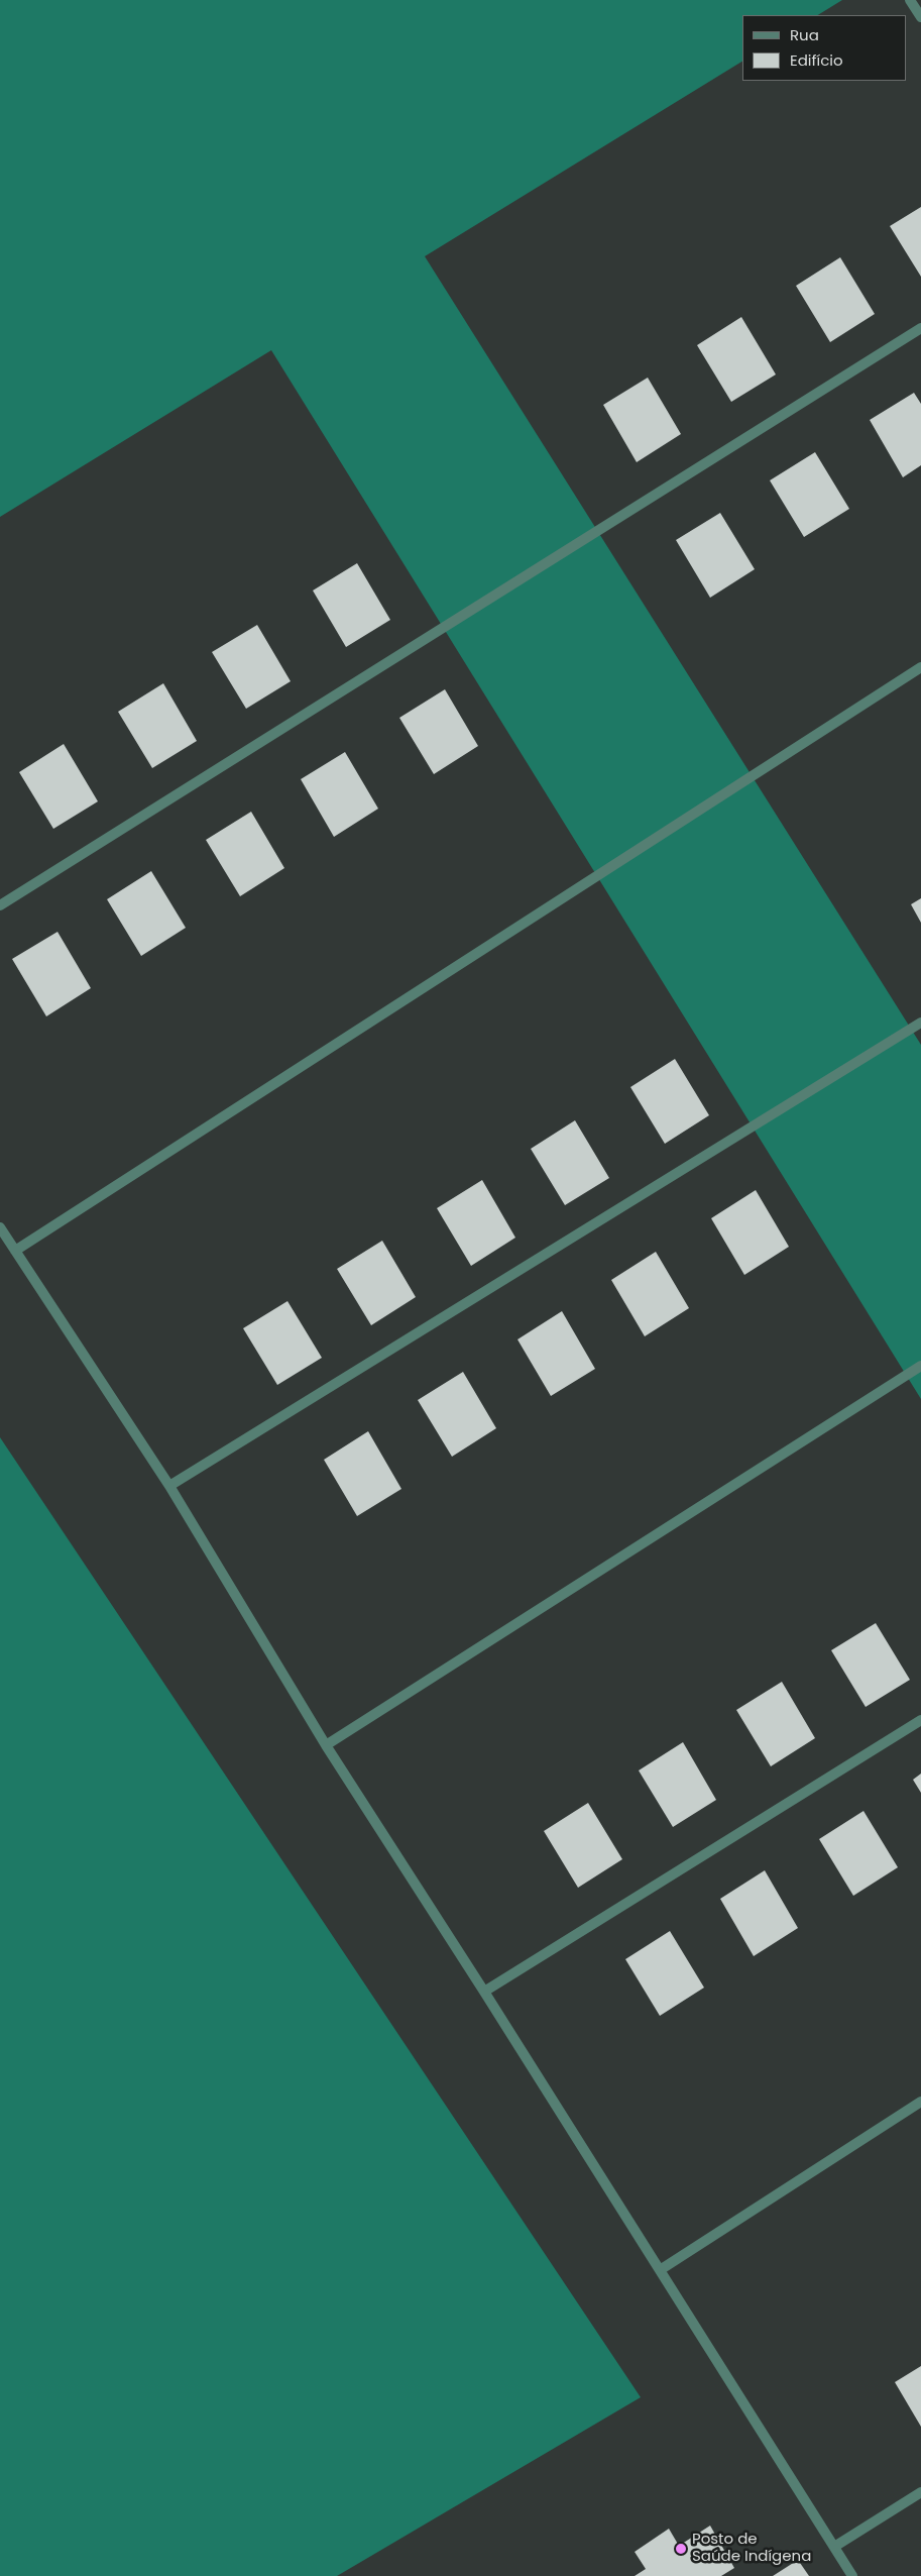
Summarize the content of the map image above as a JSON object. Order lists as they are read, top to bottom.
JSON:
{
  "places": ["Posto de Saúde Indígena"],
  "legend": ["Rua", "Edifício"]
}
